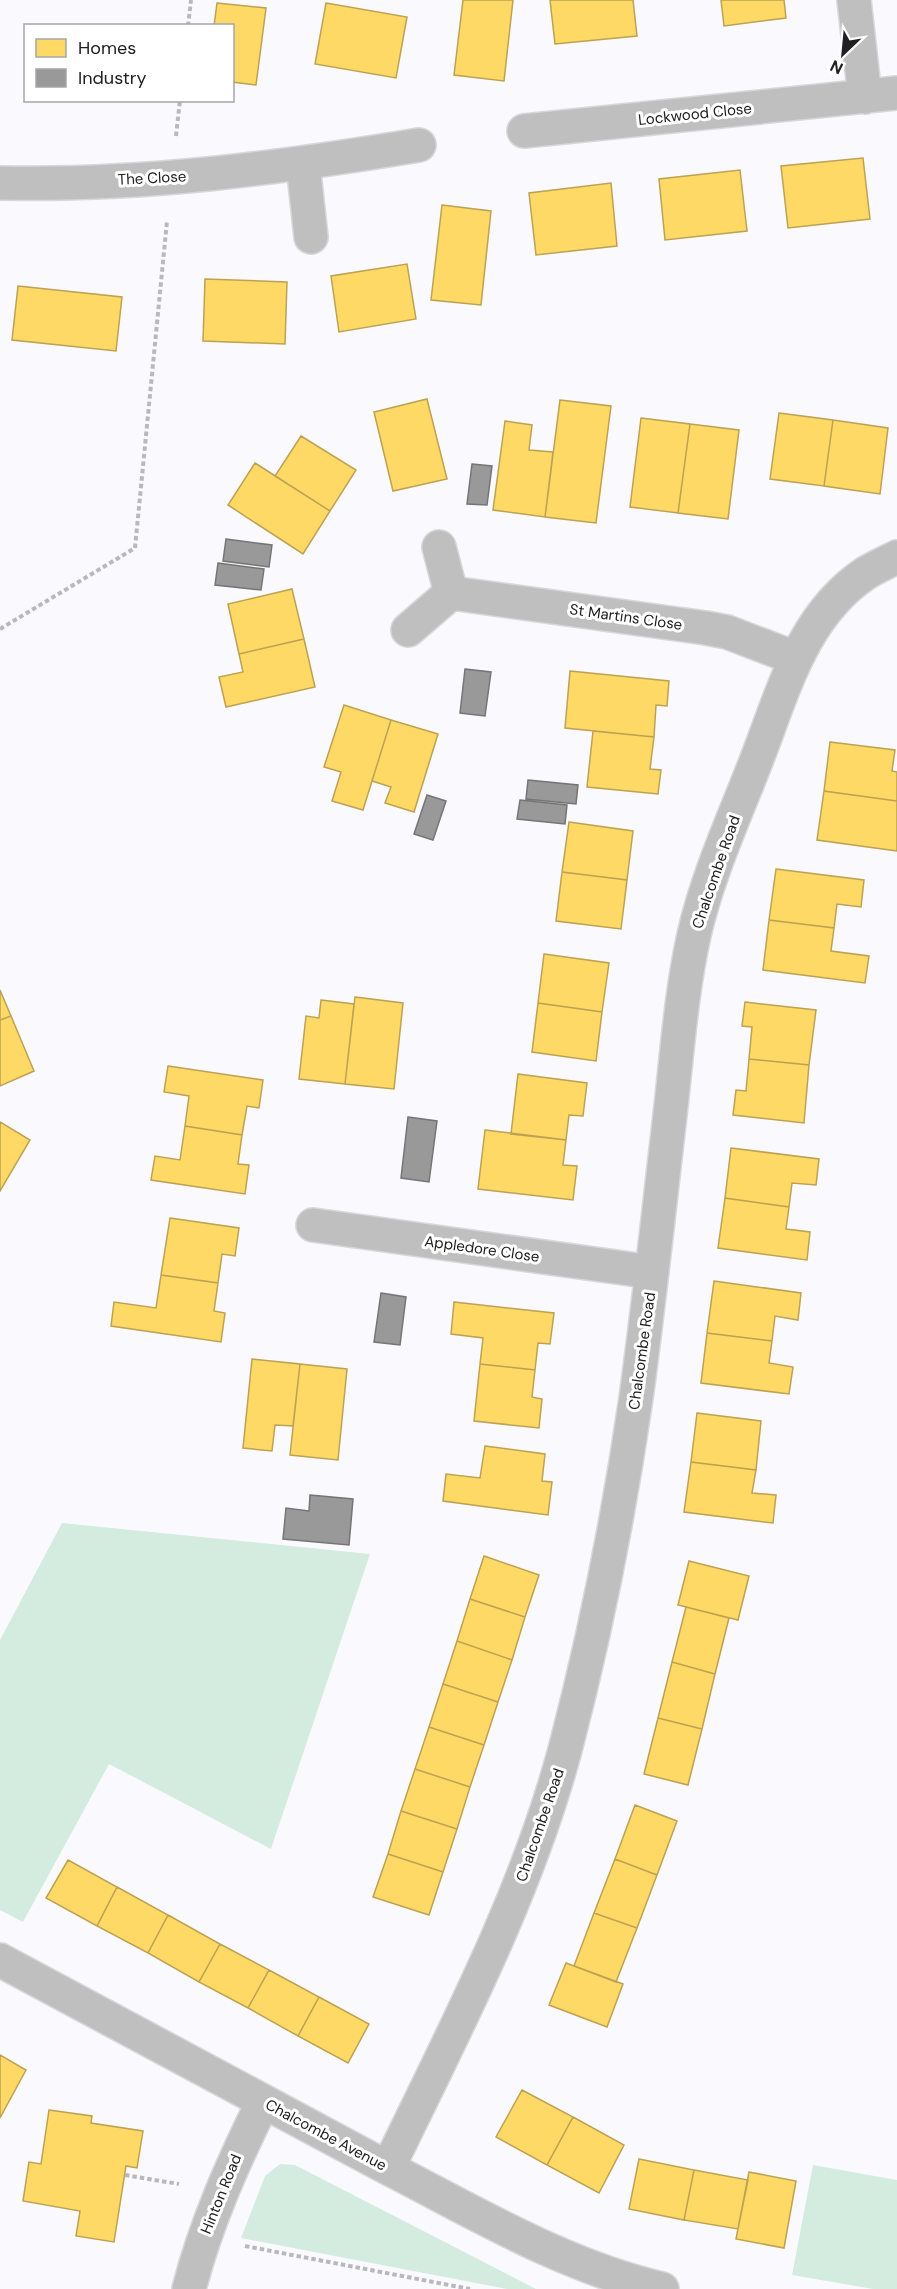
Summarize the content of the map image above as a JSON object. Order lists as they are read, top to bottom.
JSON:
{
  "streets": {
    "street": [
      "Lockwood Close",
      "The Close",
      "St Martins Close",
      "Chalcombe Road",
      "Appledore Close",
      "Chalcombe Avenue",
      "Hinton Road"
    ]
  },
  "crossings": [
    ["St Martins Close", "Chalcombe Road"],
    ["Chalcombe Road", "Appledore Close"],
    ["Chalcombe Road", "Chalcombe Avenue"],
    ["Chalcombe Avenue", "Hinton Road"]
  ],
  "legend": ["Homes", "Industry"],
  "north": "bottom left"
}
